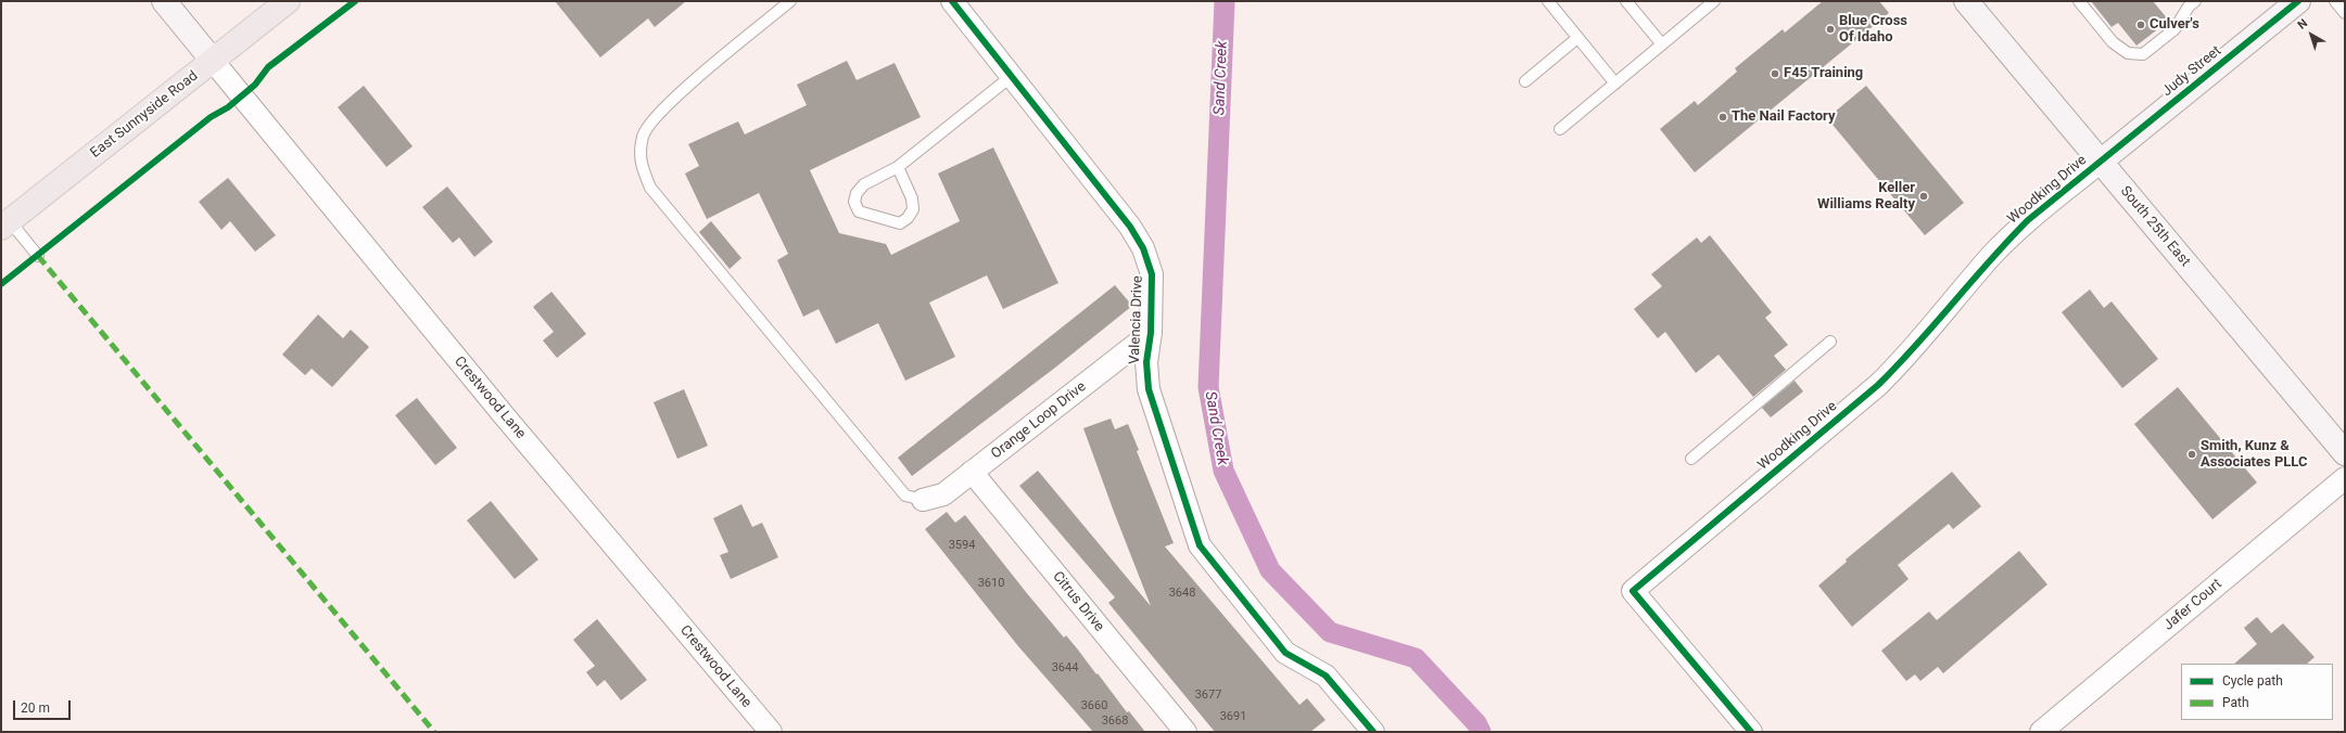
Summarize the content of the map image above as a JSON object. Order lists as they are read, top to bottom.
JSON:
{
  "streets": {
    "main road": ["Judy Street", "East Sunnyside Road", "South 25th East"],
    "street": [
      "Woodking Drive",
      "Valencia Drive",
      "Crestwood Lane",
      "Orange Loop Drive",
      "Citrus Drive",
      "Jafer Court"
    ]
  },
  "crossings": [
    ["Judy Street", "Woodking Drive"],
    ["Judy Street", "South 25th East"],
    ["East Sunnyside Road", "Crestwood Lane"],
    ["Woodking Drive", "South 25th East"],
    ["Valencia Drive", "Orange Loop Drive"],
    ["Orange Loop Drive", "Citrus Drive"]
  ],
  "water": ["Sand Creek"],
  "places": [
    "Culver's",
    "Blue Cross Of Idaho",
    "F45 Training",
    "The Nail Factory",
    "Keller Williams Realty",
    "Smith, Kunz & Associates PLLC"
  ],
  "house_numbers": [
    "3594",
    "3610",
    "3648",
    "3644",
    "3677",
    "3660",
    "3691",
    "3668"
  ],
  "legend": ["Cycle path", "Path"],
  "scale_bar": "20 m",
  "north": "top left"
}
